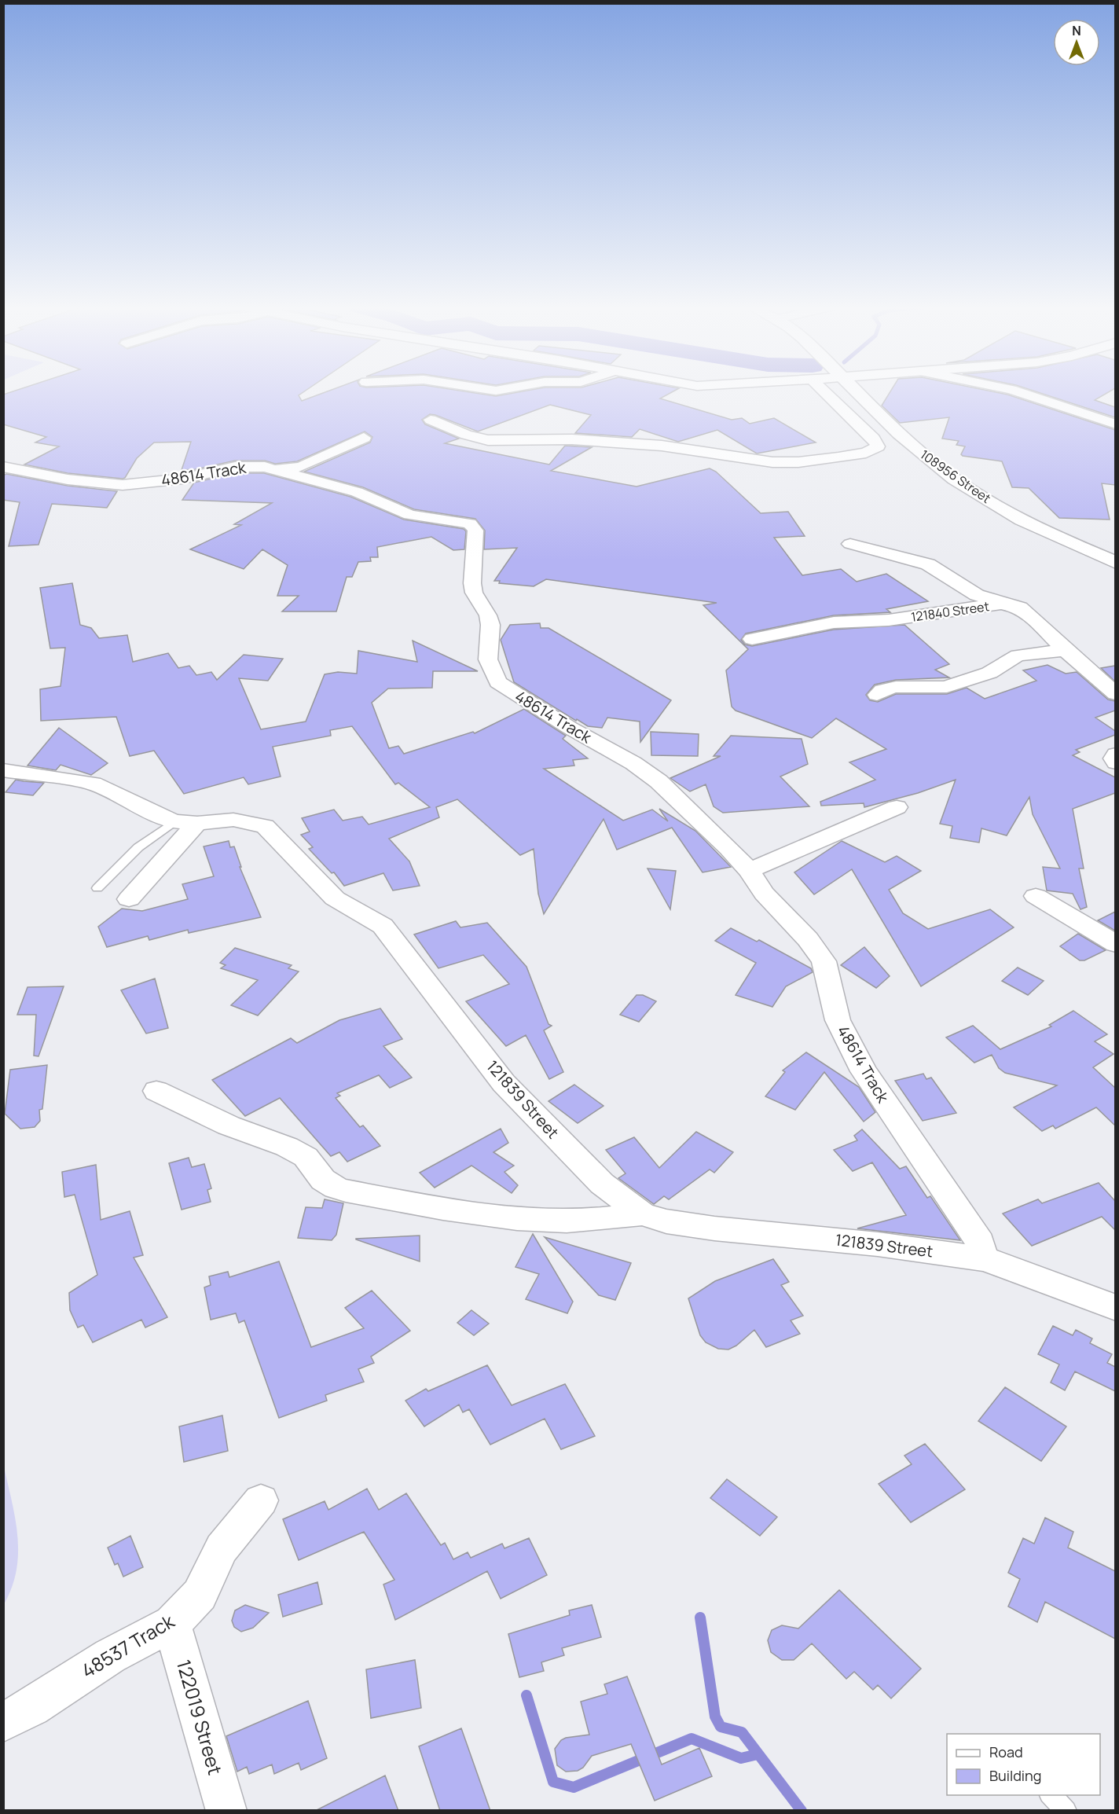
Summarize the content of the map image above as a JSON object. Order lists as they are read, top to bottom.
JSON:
{
  "streets": {
    "street": [
      "48614 Track",
      "108956 Street",
      "121840 Street",
      "121839 Street",
      "48537 Track",
      "122019 Street"
    ]
  },
  "crossings": [
    ["48614 Track", "121839 Street"],
    ["48537 Track", "122019 Street"]
  ],
  "legend": ["Road", "Building"],
  "north": "top"
}
